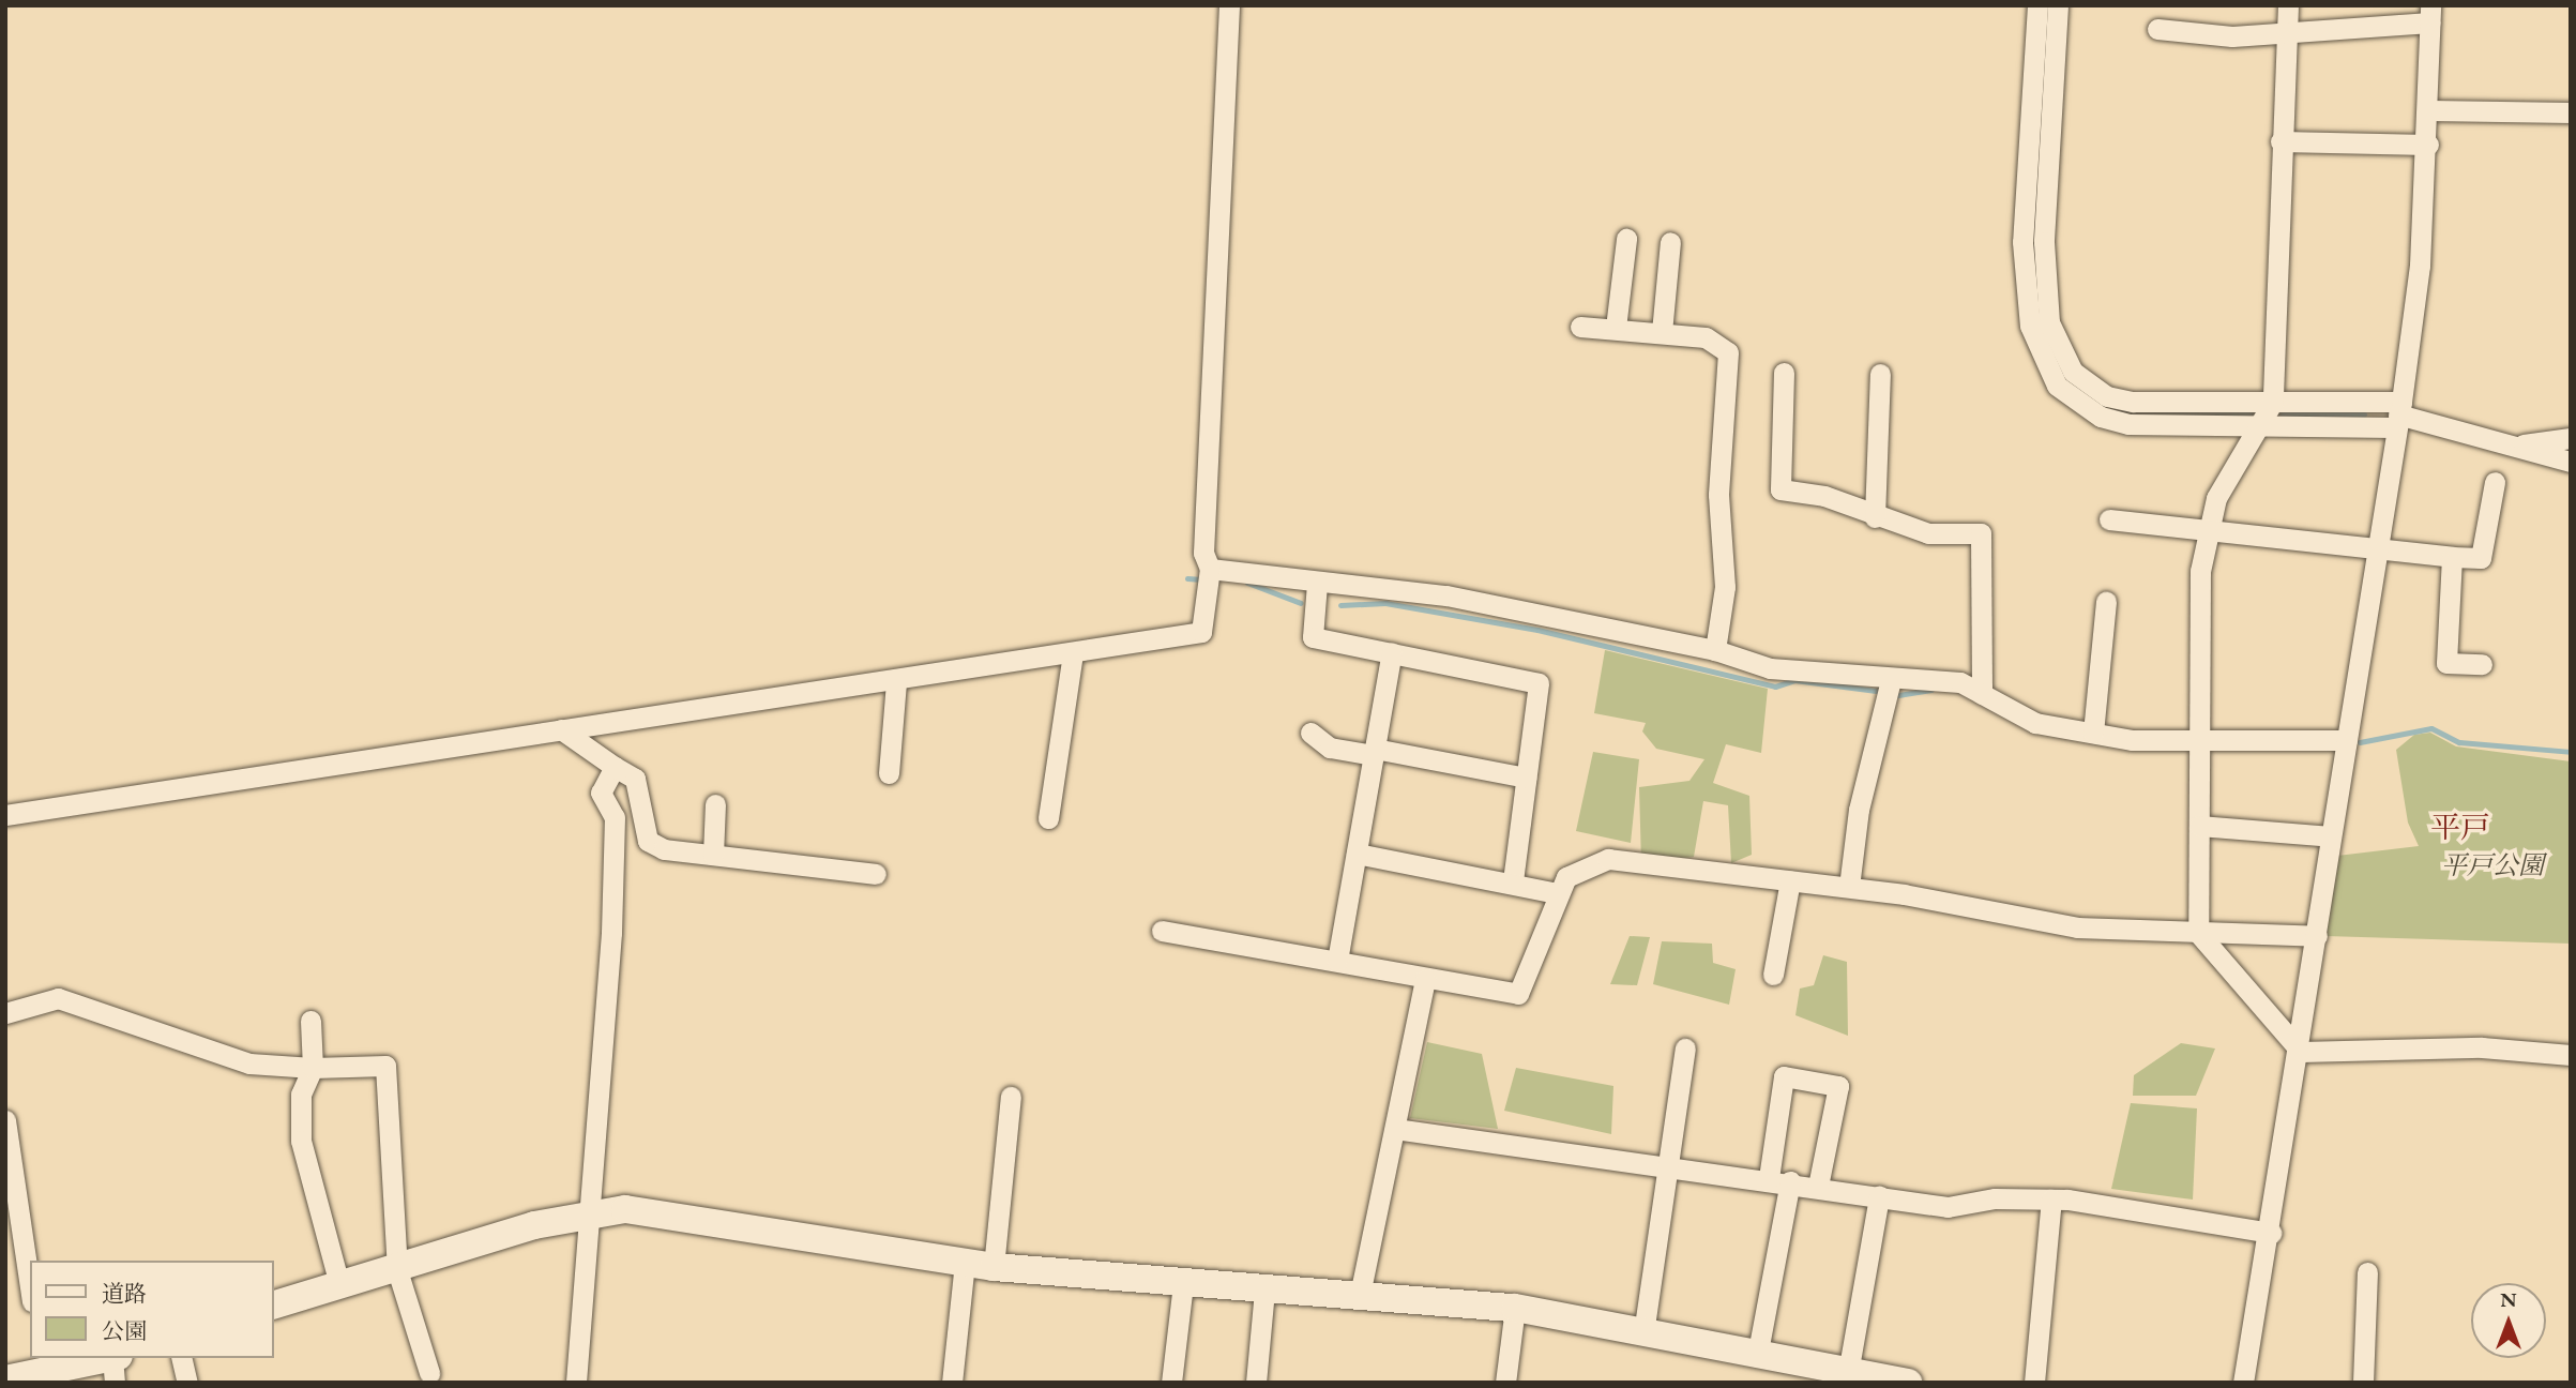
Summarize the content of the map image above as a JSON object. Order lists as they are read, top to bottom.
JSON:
{
  "districts": ["平戸"],
  "parks": ["平戸公園"],
  "legend": ["道路", "公園"],
  "north": "top"
}
